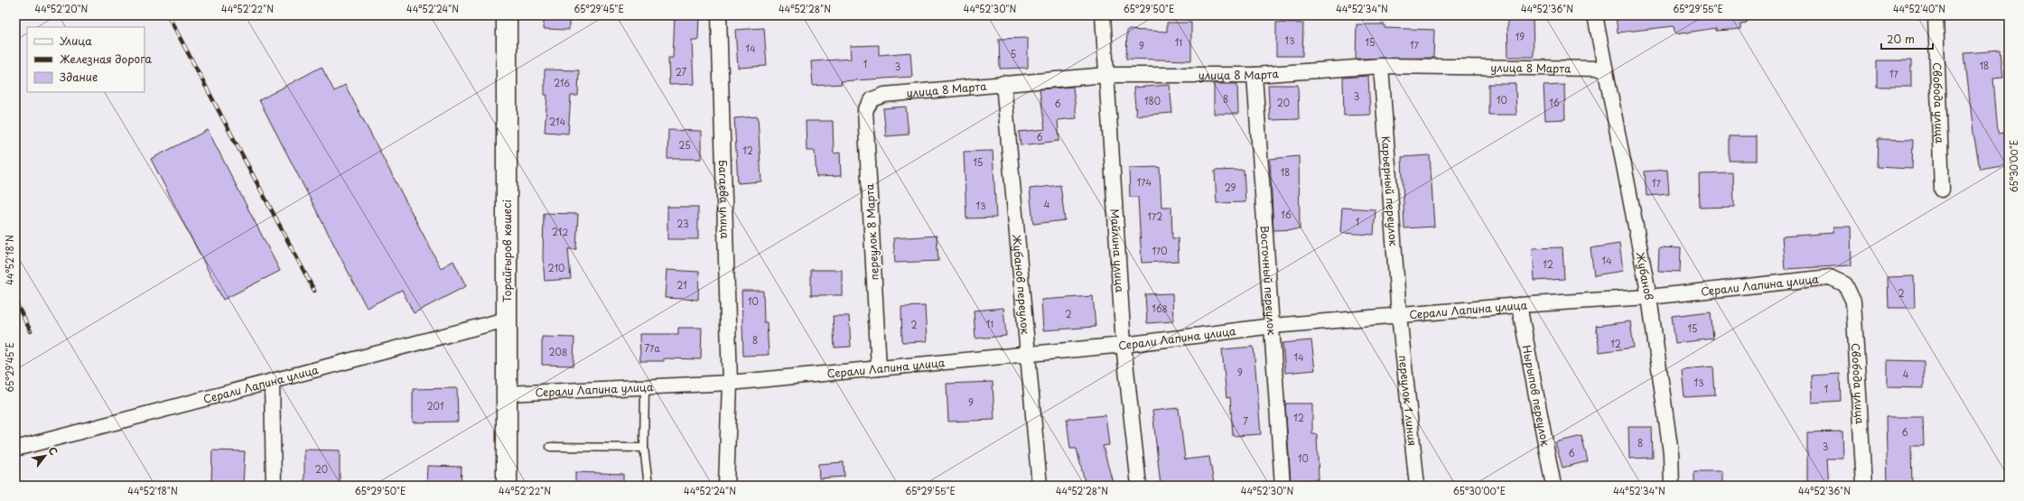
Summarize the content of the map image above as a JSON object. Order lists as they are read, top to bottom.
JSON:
{
  "streets": {
    "street": [
      "улица 8 Марта",
      "Свобода улица",
      "Карьерный переулок",
      "Багаева улица",
      "переулок 8 Марта",
      "Торайғыров көшесі",
      "Майлина улица",
      "Жубанов",
      "Восточный переулок",
      "Жубанов переулок",
      "Серали Лапина улица",
      "Нырыпов переулок",
      "переулок 1 линия"
    ]
  },
  "crossings": [
    ["улица 8 Марта", "Карьерный переулок"],
    ["улица 8 Марта", "переулок 8 Марта"],
    ["улица 8 Марта", "Майлина улица"],
    ["улица 8 Марта", "Жубанов"],
    ["улица 8 Марта", "Восточный переулок"],
    ["улица 8 Марта", "Жубанов переулок"],
    ["Свобода улица", "Серали Лапина улица"],
    ["Карьерный переулок", "Серали Лапина улица"],
    ["Карьерный переулок", "переулок 1 линия"],
    ["Багаева улица", "Серали Лапина улица"],
    ["переулок 8 Марта", "Серали Лапина улица"],
    ["Торайғыров көшесі", "Серали Лапина улица"],
    ["Майлина улица", "Серали Лапина улица"],
    ["Жубанов", "Серали Лапина улица"],
    ["Восточный переулок", "Серали Лапина улица"],
    ["Жубанов переулок", "Серали Лапина улица"],
    ["Серали Лапина улица", "Нырыпов переулок"],
    ["Серали Лапина улица", "переулок 1 линия"]
  ],
  "house_numbers": [
    "19",
    "13",
    "11",
    "15",
    "17",
    "9",
    "14",
    "5",
    "1",
    "18",
    "3",
    "27",
    "17",
    "216",
    "3",
    "8",
    "10",
    "180",
    "20",
    "16",
    "6",
    "214",
    "6",
    "25",
    "12",
    "15",
    "18",
    "174",
    "17",
    "29",
    "4",
    "13",
    "16",
    "172",
    "1",
    "23",
    "212",
    "170",
    "14",
    "12",
    "210",
    "21",
    "2",
    "10",
    "168",
    "2",
    "11",
    "2",
    "15",
    "8",
    "12",
    "77а",
    "208",
    "14",
    "9",
    "4",
    "13",
    "1",
    "9",
    "201",
    "12",
    "7",
    "6",
    "8",
    "3",
    "6",
    "10",
    "20"
  ],
  "legend": ["Улица", "Железная дорога", "Здание"],
  "scale_bar": "20 m",
  "north": "top right",
  "coordinates": [
    "44°52'20\"N",
    "44°52'22\"N",
    "44°52'24\"N",
    "65°29'45\"E",
    "44°52'28\"N",
    "44°52'30\"N",
    "65°29'50\"E",
    "44°52'34\"N",
    "44°52'36\"N",
    "65°29'55\"E",
    "44°52'40\"N",
    "65°30'00\"E",
    "44°52'18\"N"
  ]
}
